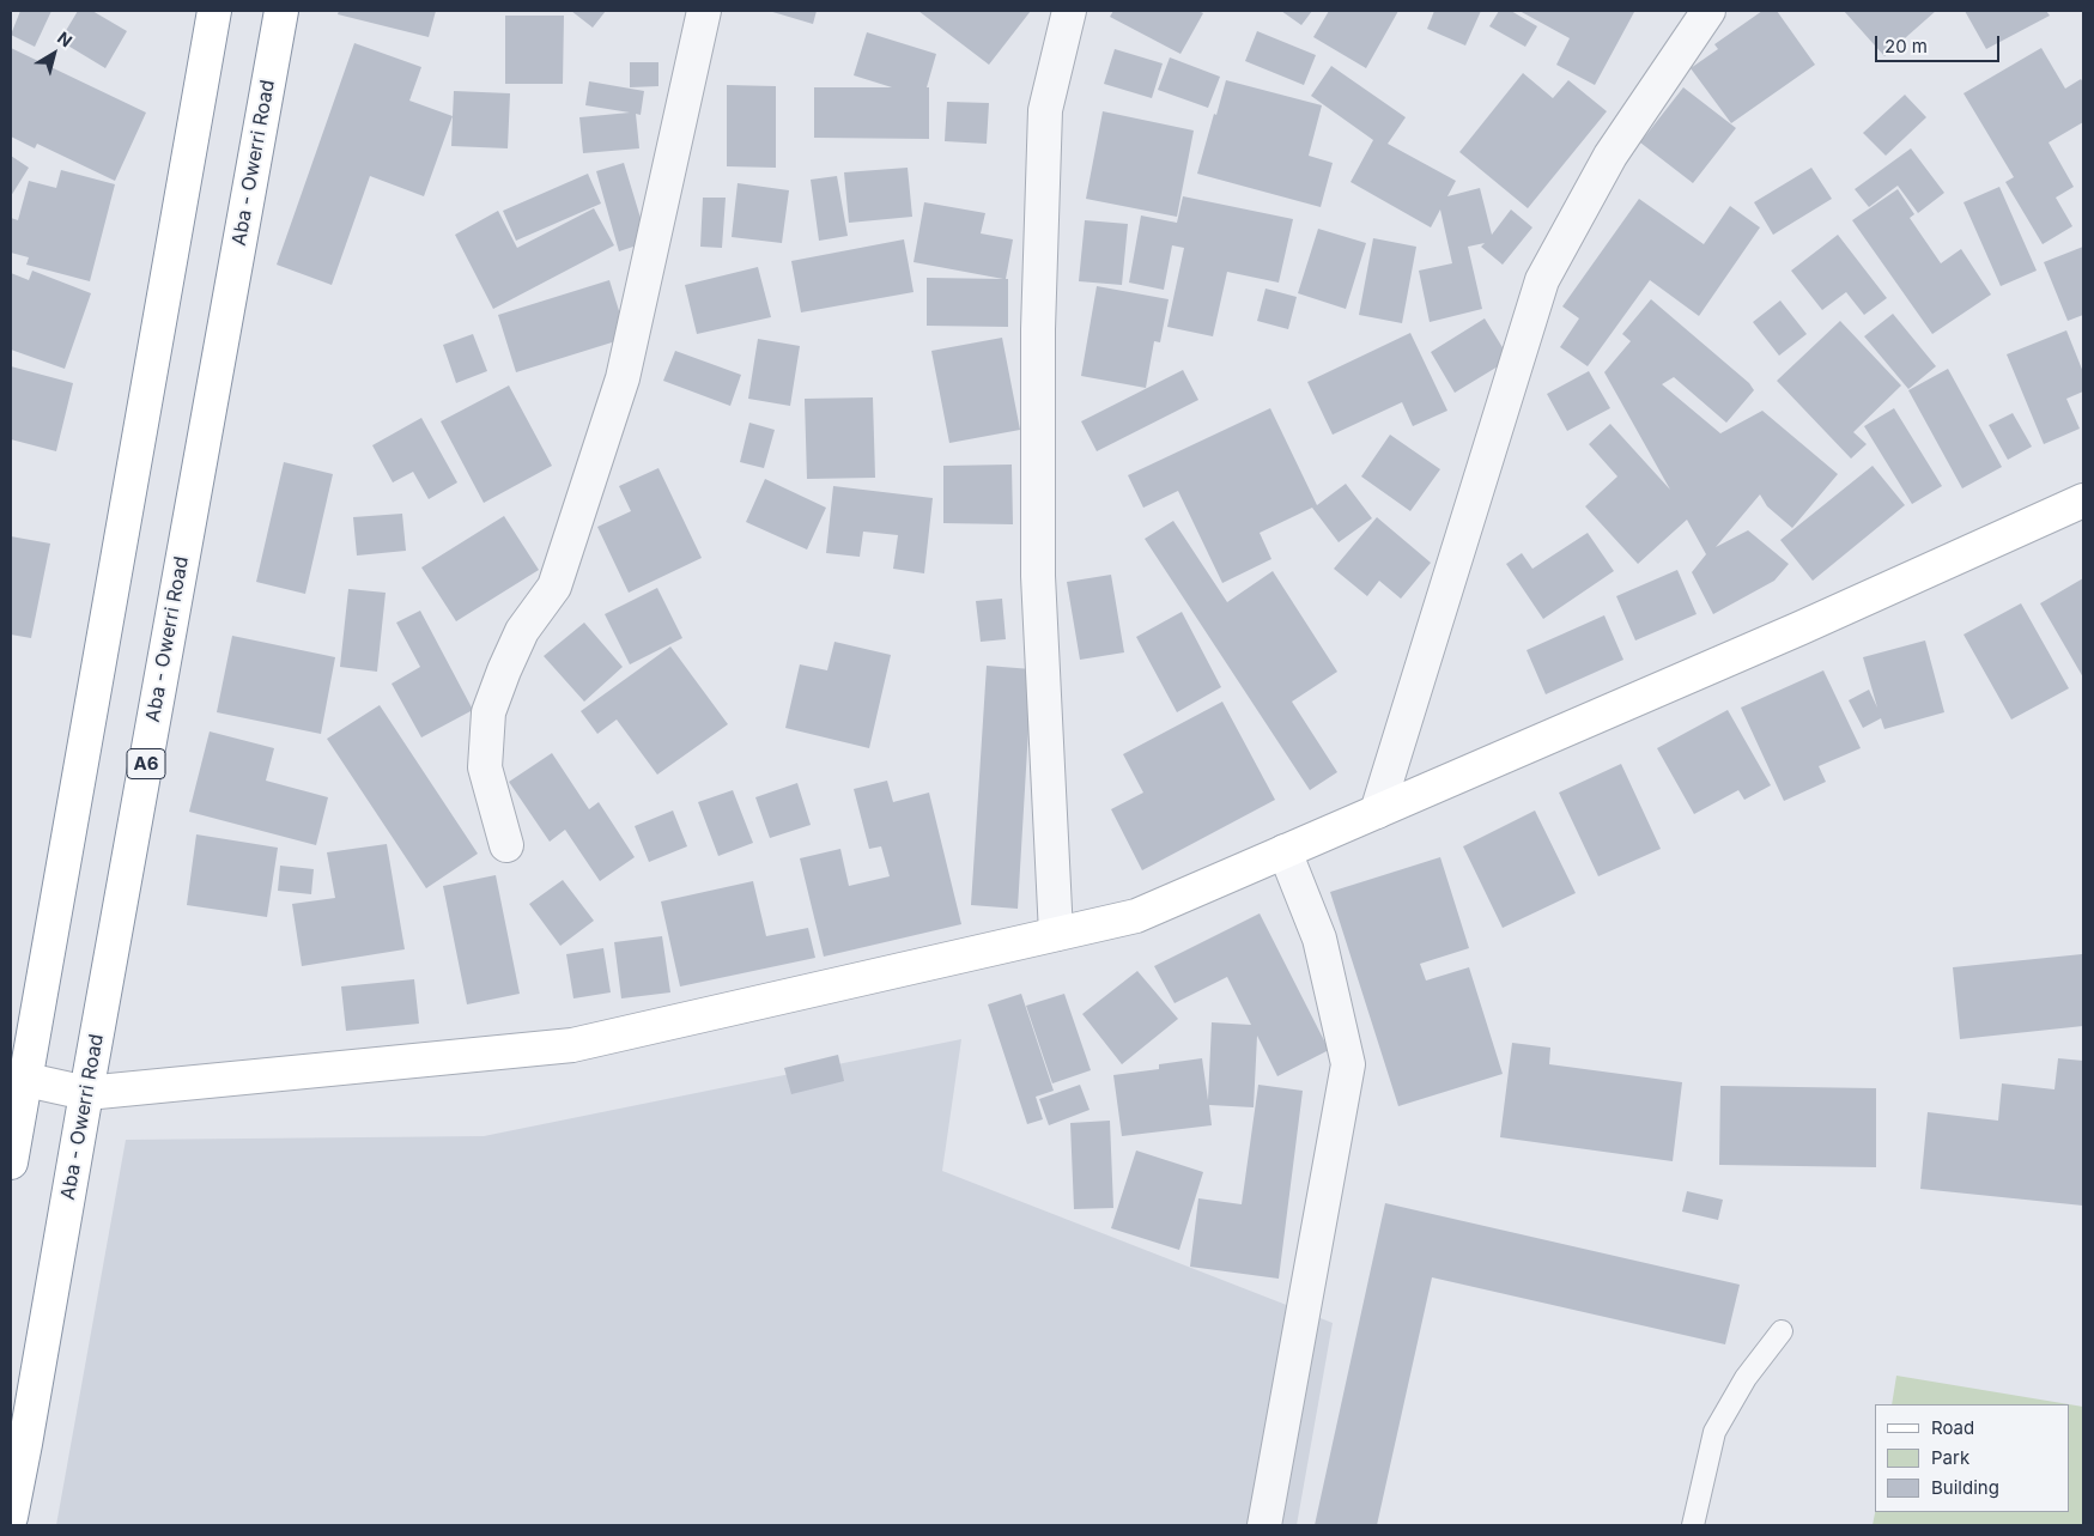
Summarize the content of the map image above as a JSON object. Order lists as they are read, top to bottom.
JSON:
{
  "streets": {
    "main road": ["Aba - Owerri Road", "A6"]
  },
  "legend": ["Road", "Park", "Building"],
  "scale_bar": "20 m",
  "north": "top right"
}
